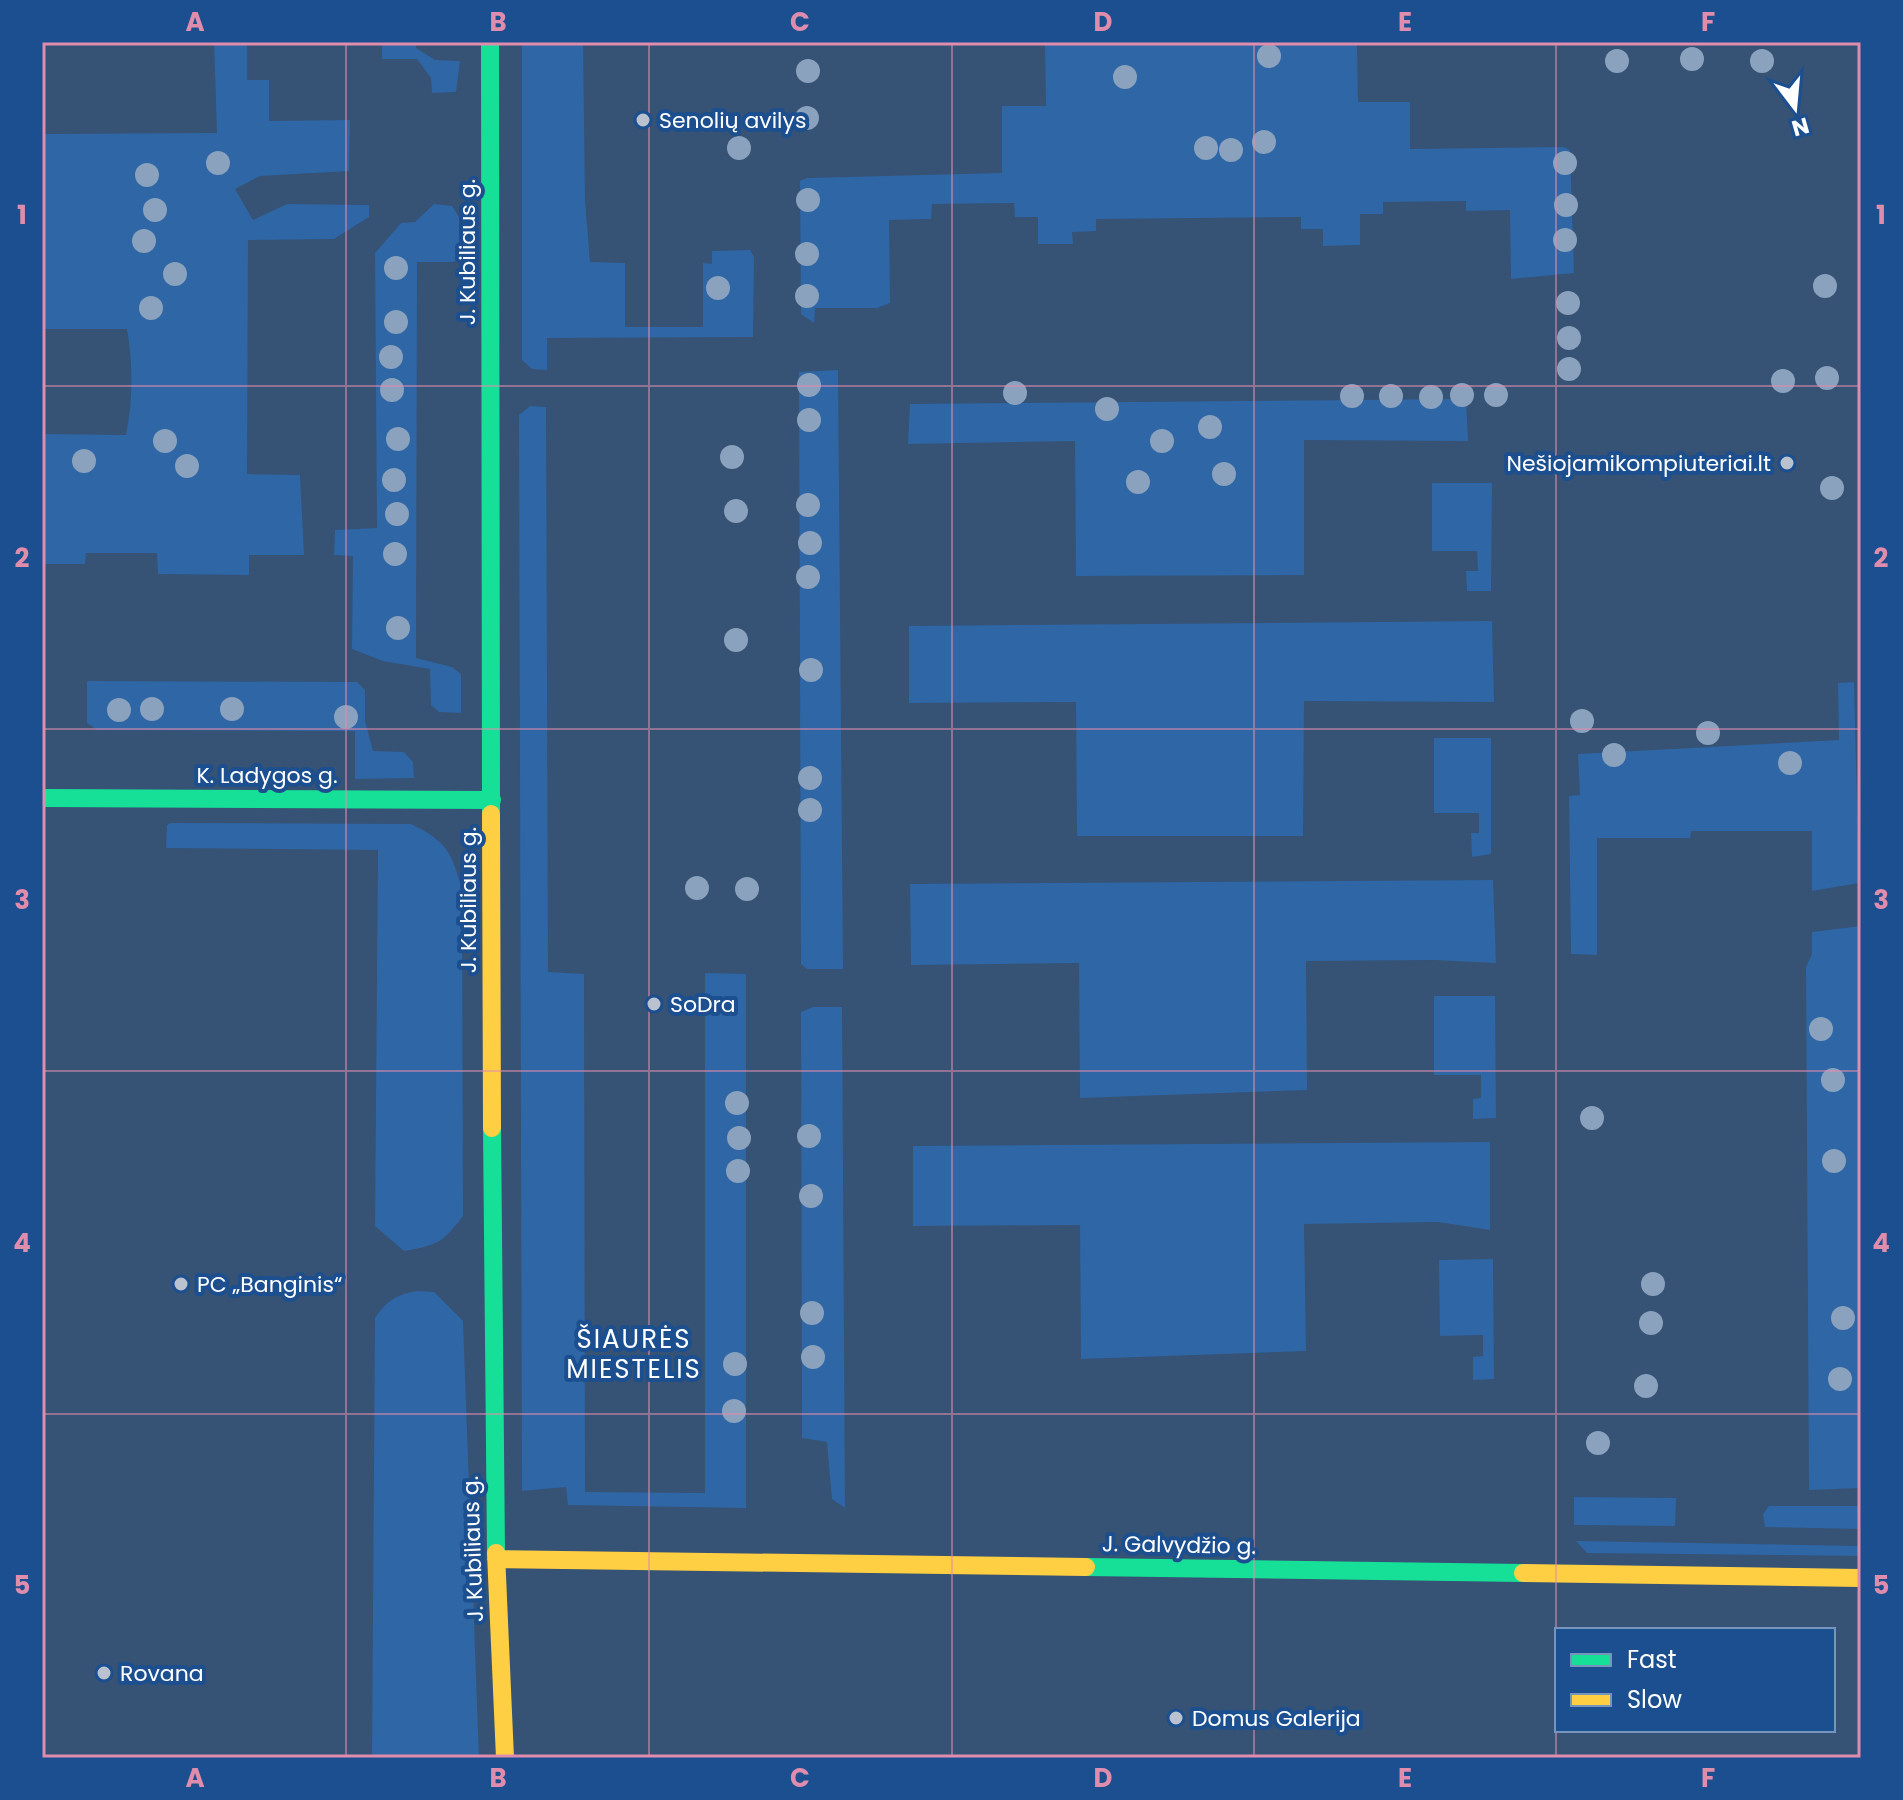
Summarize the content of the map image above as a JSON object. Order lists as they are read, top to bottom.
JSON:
{
  "streets": {
    "street": ["J. Kubiliaus g.", "K. Ladygos g.", "J. Galvydžio g."]
  },
  "crossings": [
    ["J. Kubiliaus g.", "K. Ladygos g."],
    ["J. Kubiliaus g.", "J. Galvydžio g."]
  ],
  "districts": ["ŠIAURĖS MIESTELIS"],
  "places": [
    "Senolių avilys",
    "Nešiojamikompiuteriai.lt",
    "SoDra",
    "PC „Banginis“",
    "Rovana",
    "Domus Galerija"
  ],
  "legend": ["Fast", "Slow"],
  "north": "bottom",
  "grid": {
    "columns": [
      "A",
      "B",
      "C",
      "D",
      "E",
      "F"
    ],
    "rows": [
      "1",
      "2",
      "3",
      "4",
      "5"
    ]
  }
}
